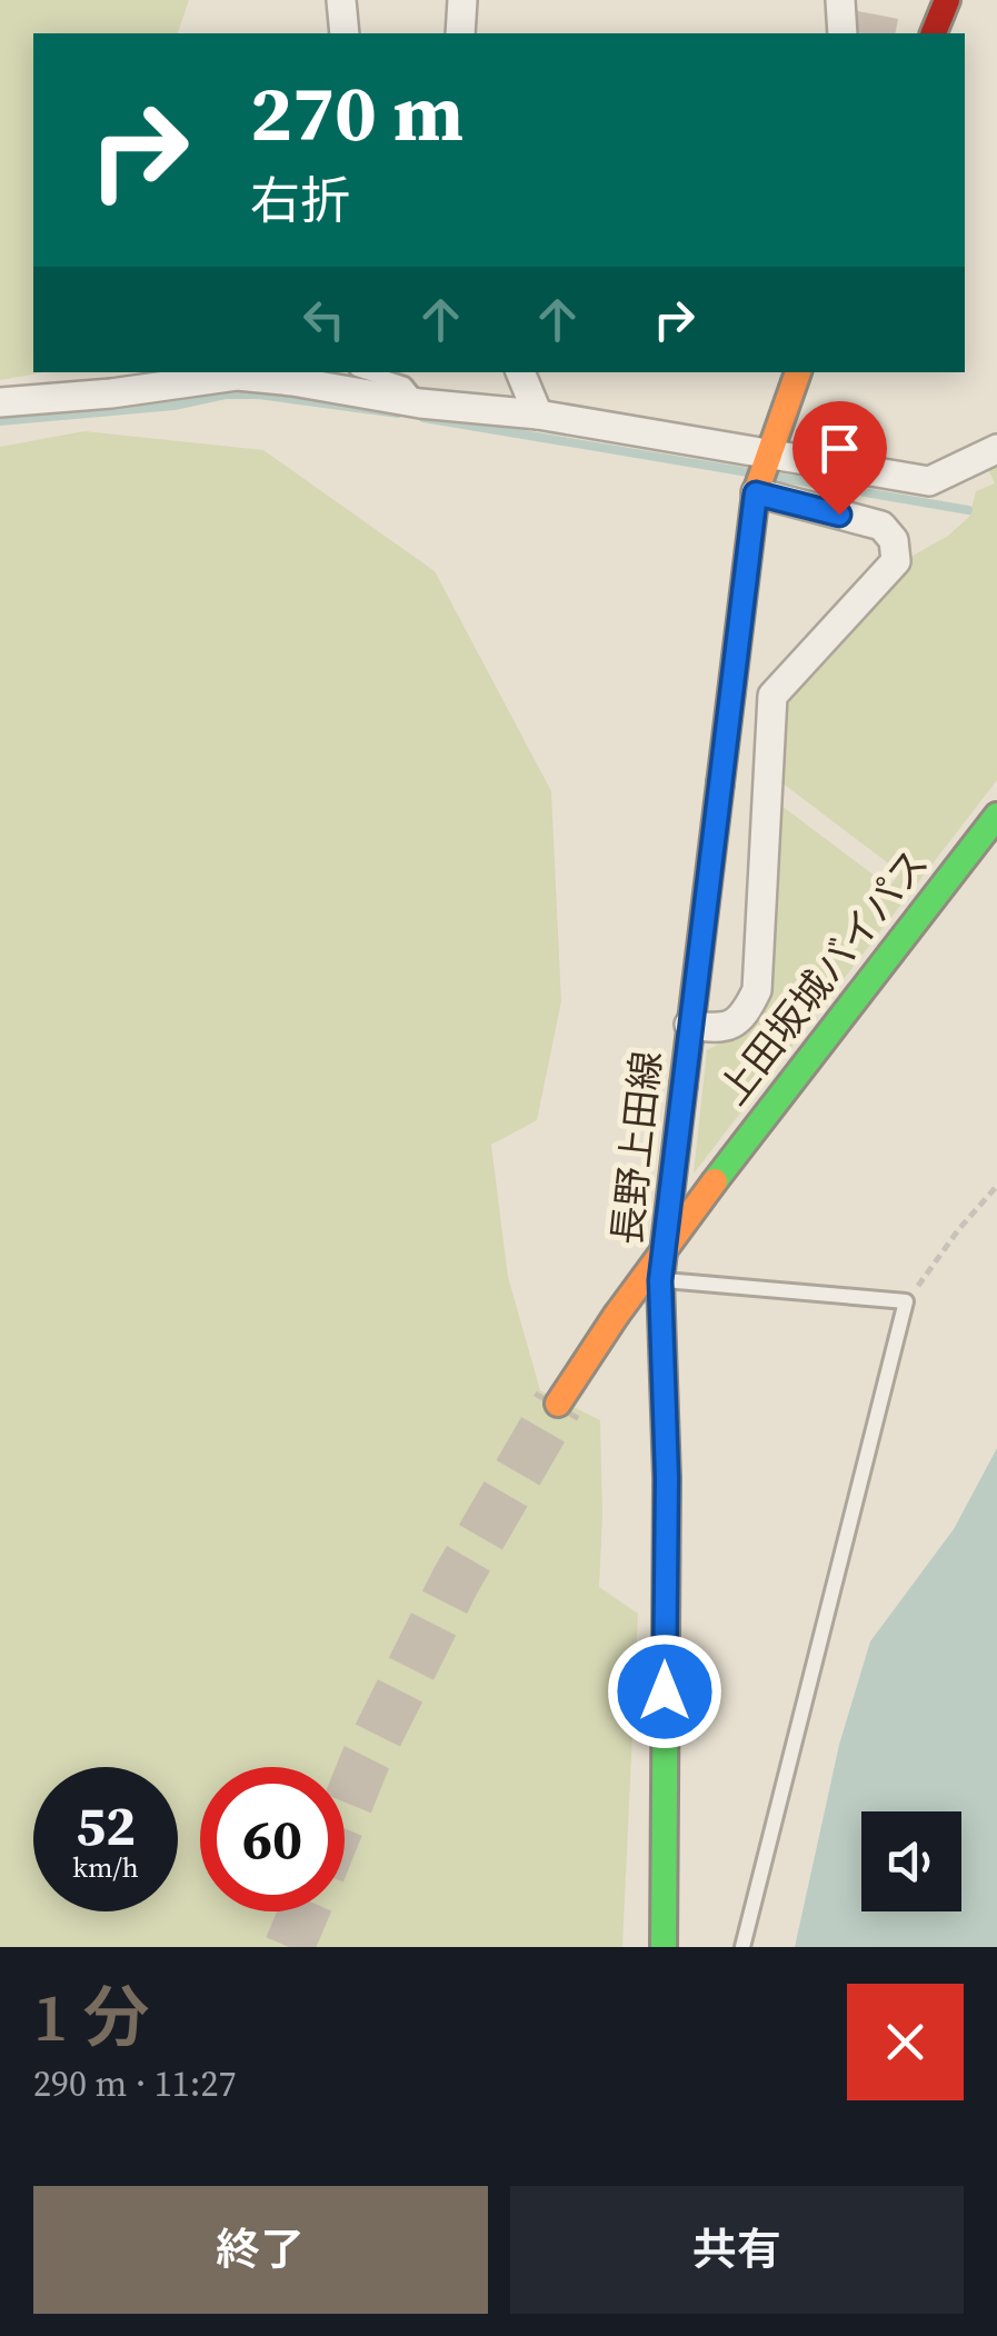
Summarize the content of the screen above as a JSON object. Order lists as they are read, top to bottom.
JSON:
{
  "streets": {
    "main road": ["上田坂城バイパス", "長野上田線"]
  },
  "page": {
    "turn": ["270 m", "右折"],
    "speed": "52 km/h",
    "limit": "60",
    "heading": ["1 分", "290 m · 11:27"],
    "buttons": ["終了", "共有"]
  }
}
